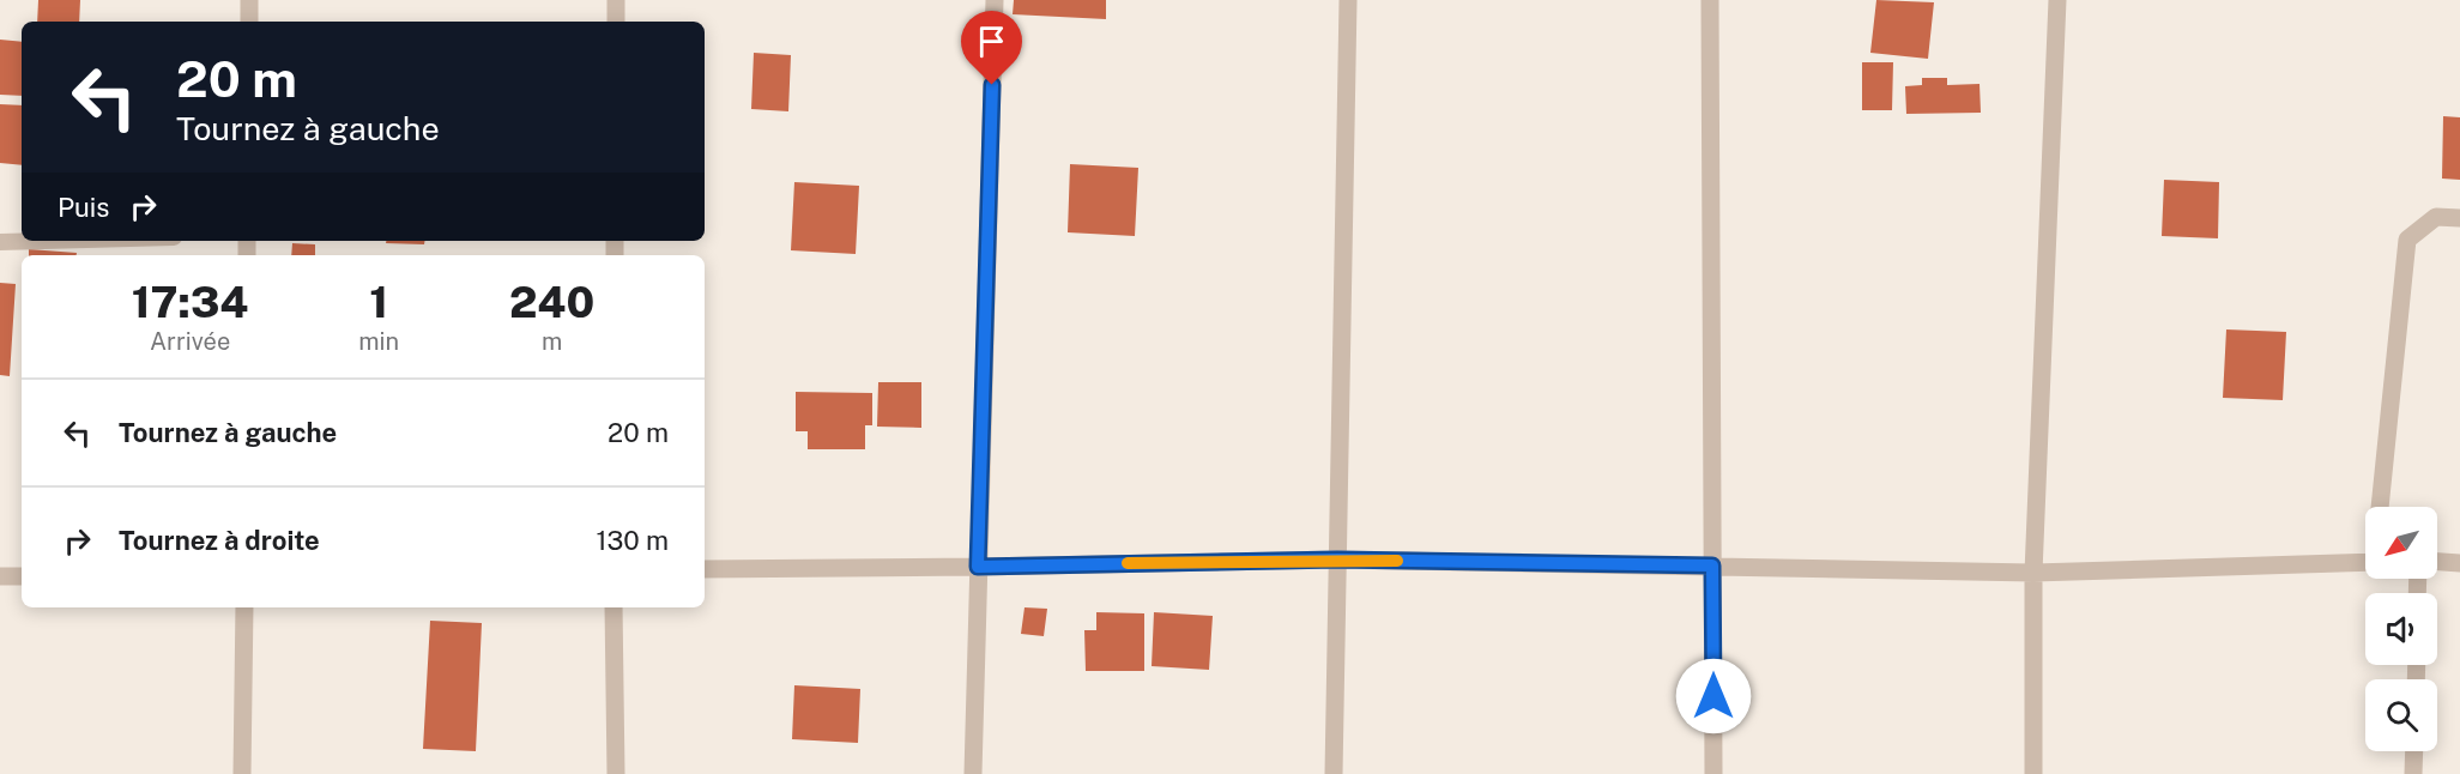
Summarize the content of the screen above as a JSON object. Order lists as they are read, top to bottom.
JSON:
{
  "north": "bottom left",
  "page": {
    "turn": ["20 m", "Tournez à gauche"],
    "then": "Puis",
    "eta": [
      "17:34",
      "Arrivée",
      "1",
      "min",
      "240",
      "m"
    ],
    "list": [
      {
        "name": "Tournez à gauche",
        "value": "20 m"
      },
      {
        "name": "Tournez à droite",
        "value": "130 m"
      }
    ]
  }
}
